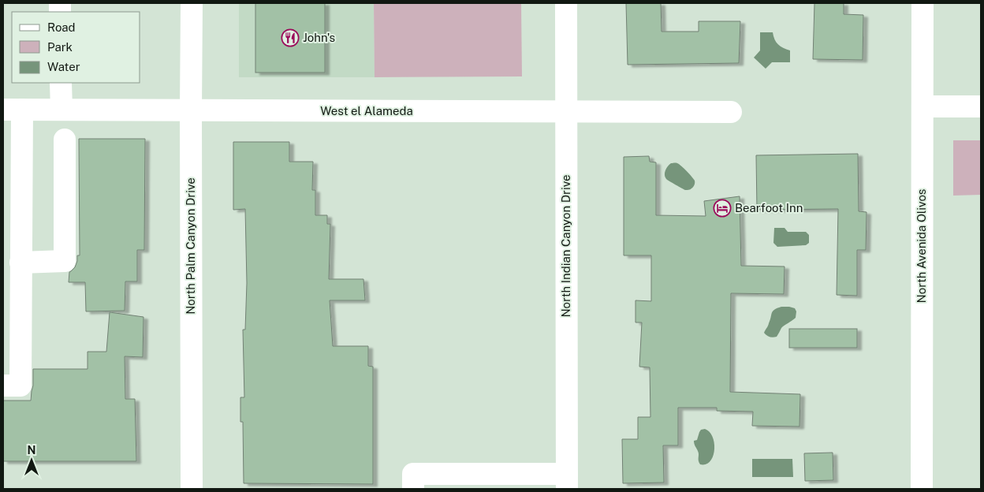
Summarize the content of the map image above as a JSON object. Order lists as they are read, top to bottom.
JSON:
{
  "streets": {
    "street": [
      "West el Alameda",
      "North Palm Canyon Drive",
      "North Indian Canyon Drive",
      "North Avenida Olivos"
    ]
  },
  "crossings": [
    ["West el Alameda", "North Palm Canyon Drive"],
    ["West el Alameda", "North Indian Canyon Drive"]
  ],
  "places": {
    "restaurant": ["John's"],
    "hotel": ["Bearfoot Inn"]
  },
  "legend": ["Road", "Park", "Water"],
  "north": "top"
}
